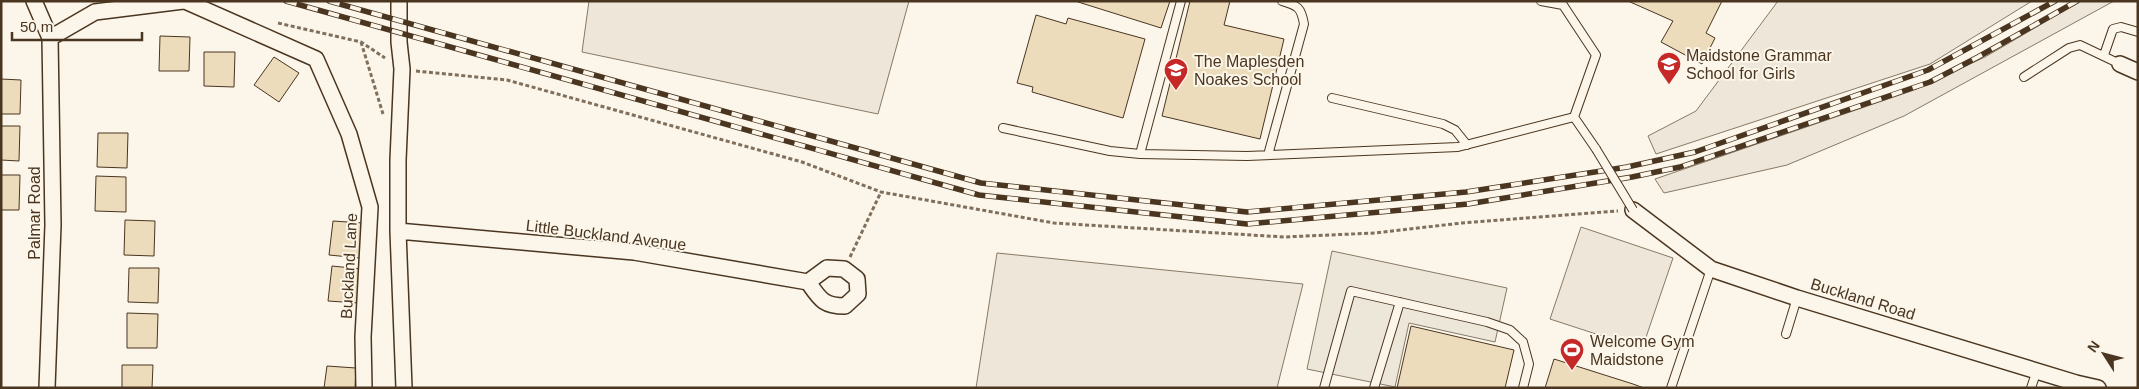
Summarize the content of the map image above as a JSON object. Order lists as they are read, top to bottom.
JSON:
{
  "streets": {
    "street": [
      "Palmar Road",
      "Little Buckland Avenue",
      "Buckland Lane",
      "Buckland Road"
    ]
  },
  "places": {
    "school or university": ["Maidstone Grammar School for Girls", "The Maplesden Noakes School"],
    "sports": ["Welcome Gym Maidstone"]
  },
  "scale_bar": "50 m",
  "north": "top left"
}
